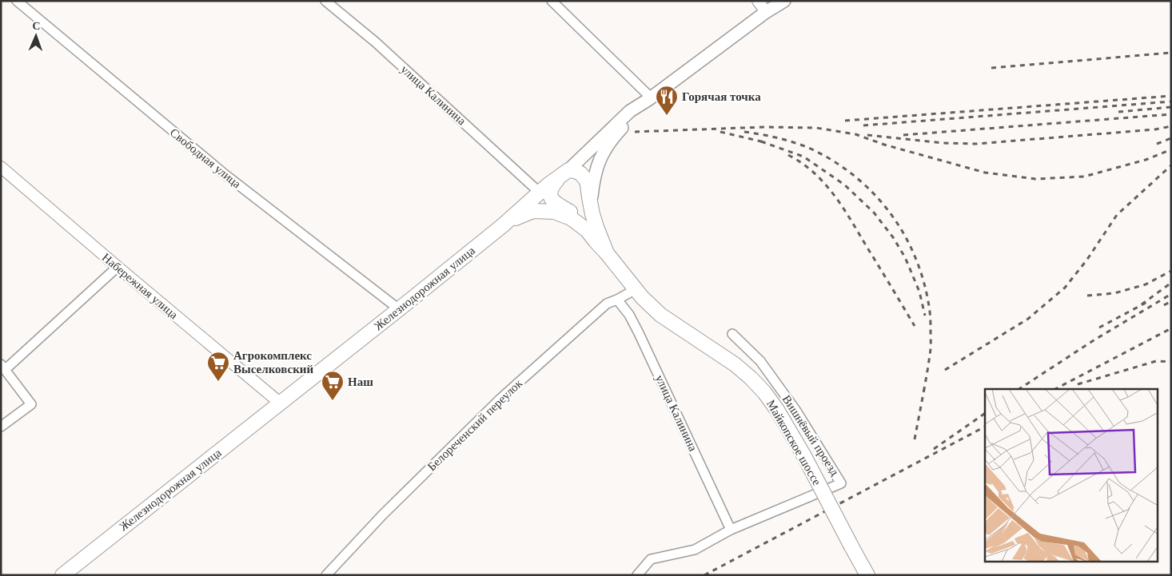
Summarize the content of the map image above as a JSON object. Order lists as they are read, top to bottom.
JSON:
{
  "streets": {
    "main road": ["Железнодорожная улица", "Майкопское шоссе"],
    "street": [
      "улица Калинина",
      "Свободная улица",
      "Набережная улица",
      "Белореченский переулок",
      "Вишнёвый проезд"
    ]
  },
  "crossings": [
    ["улица Калинина", "Железнодорожная улица"],
    ["улица Калинина", "Белореченский переулок"],
    ["улица Калинина", "Вишнёвый проезд"],
    ["Свободная улица", "Железнодорожная улица"],
    ["Набережная улица", "Железнодорожная улица"],
    ["Белореченский переулок", "Майкопское шоссе"]
  ],
  "places": {
    "restaurant": ["Горячая точка"],
    "supermarket": ["Агрокомплекс Выселковский", "Наш"]
  },
  "north": "top"
}
